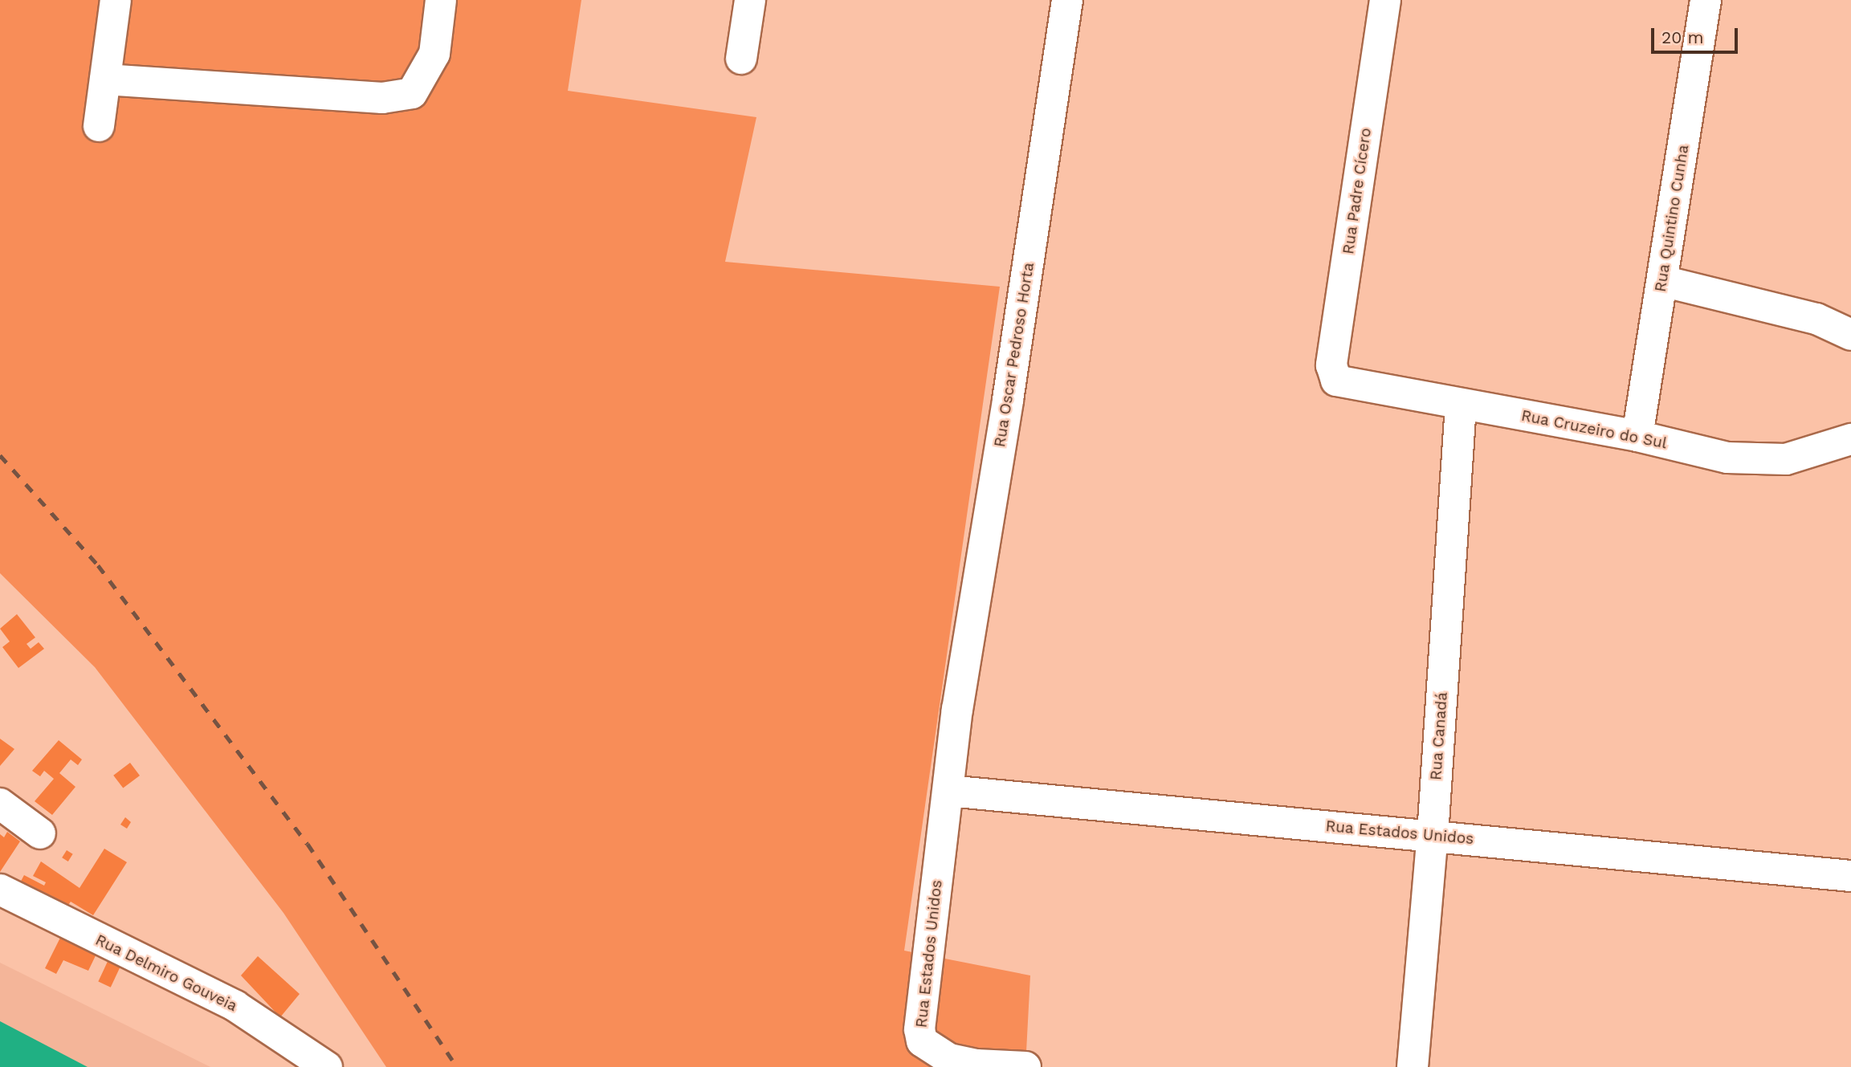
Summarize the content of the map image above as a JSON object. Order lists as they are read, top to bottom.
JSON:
{
  "streets": {
    "street": [
      "Rua Padre Cícero",
      "Rua Quintino Cunha",
      "Rua Oscar Pedroso Horta",
      "Rua Cruzeiro do Sul",
      "Rua Canadá",
      "Rua Estados Unidos",
      "Rua Delmiro Gouveia"
    ]
  },
  "crossings": [
    ["Rua Padre Cícero", "Rua Cruzeiro do Sul"],
    ["Rua Quintino Cunha", "Rua Cruzeiro do Sul"],
    ["Rua Oscar Pedroso Horta", "Rua Estados Unidos"],
    ["Rua Cruzeiro do Sul", "Rua Canadá"],
    ["Rua Canadá", "Rua Estados Unidos"]
  ],
  "scale_bar": "20 m"
}
